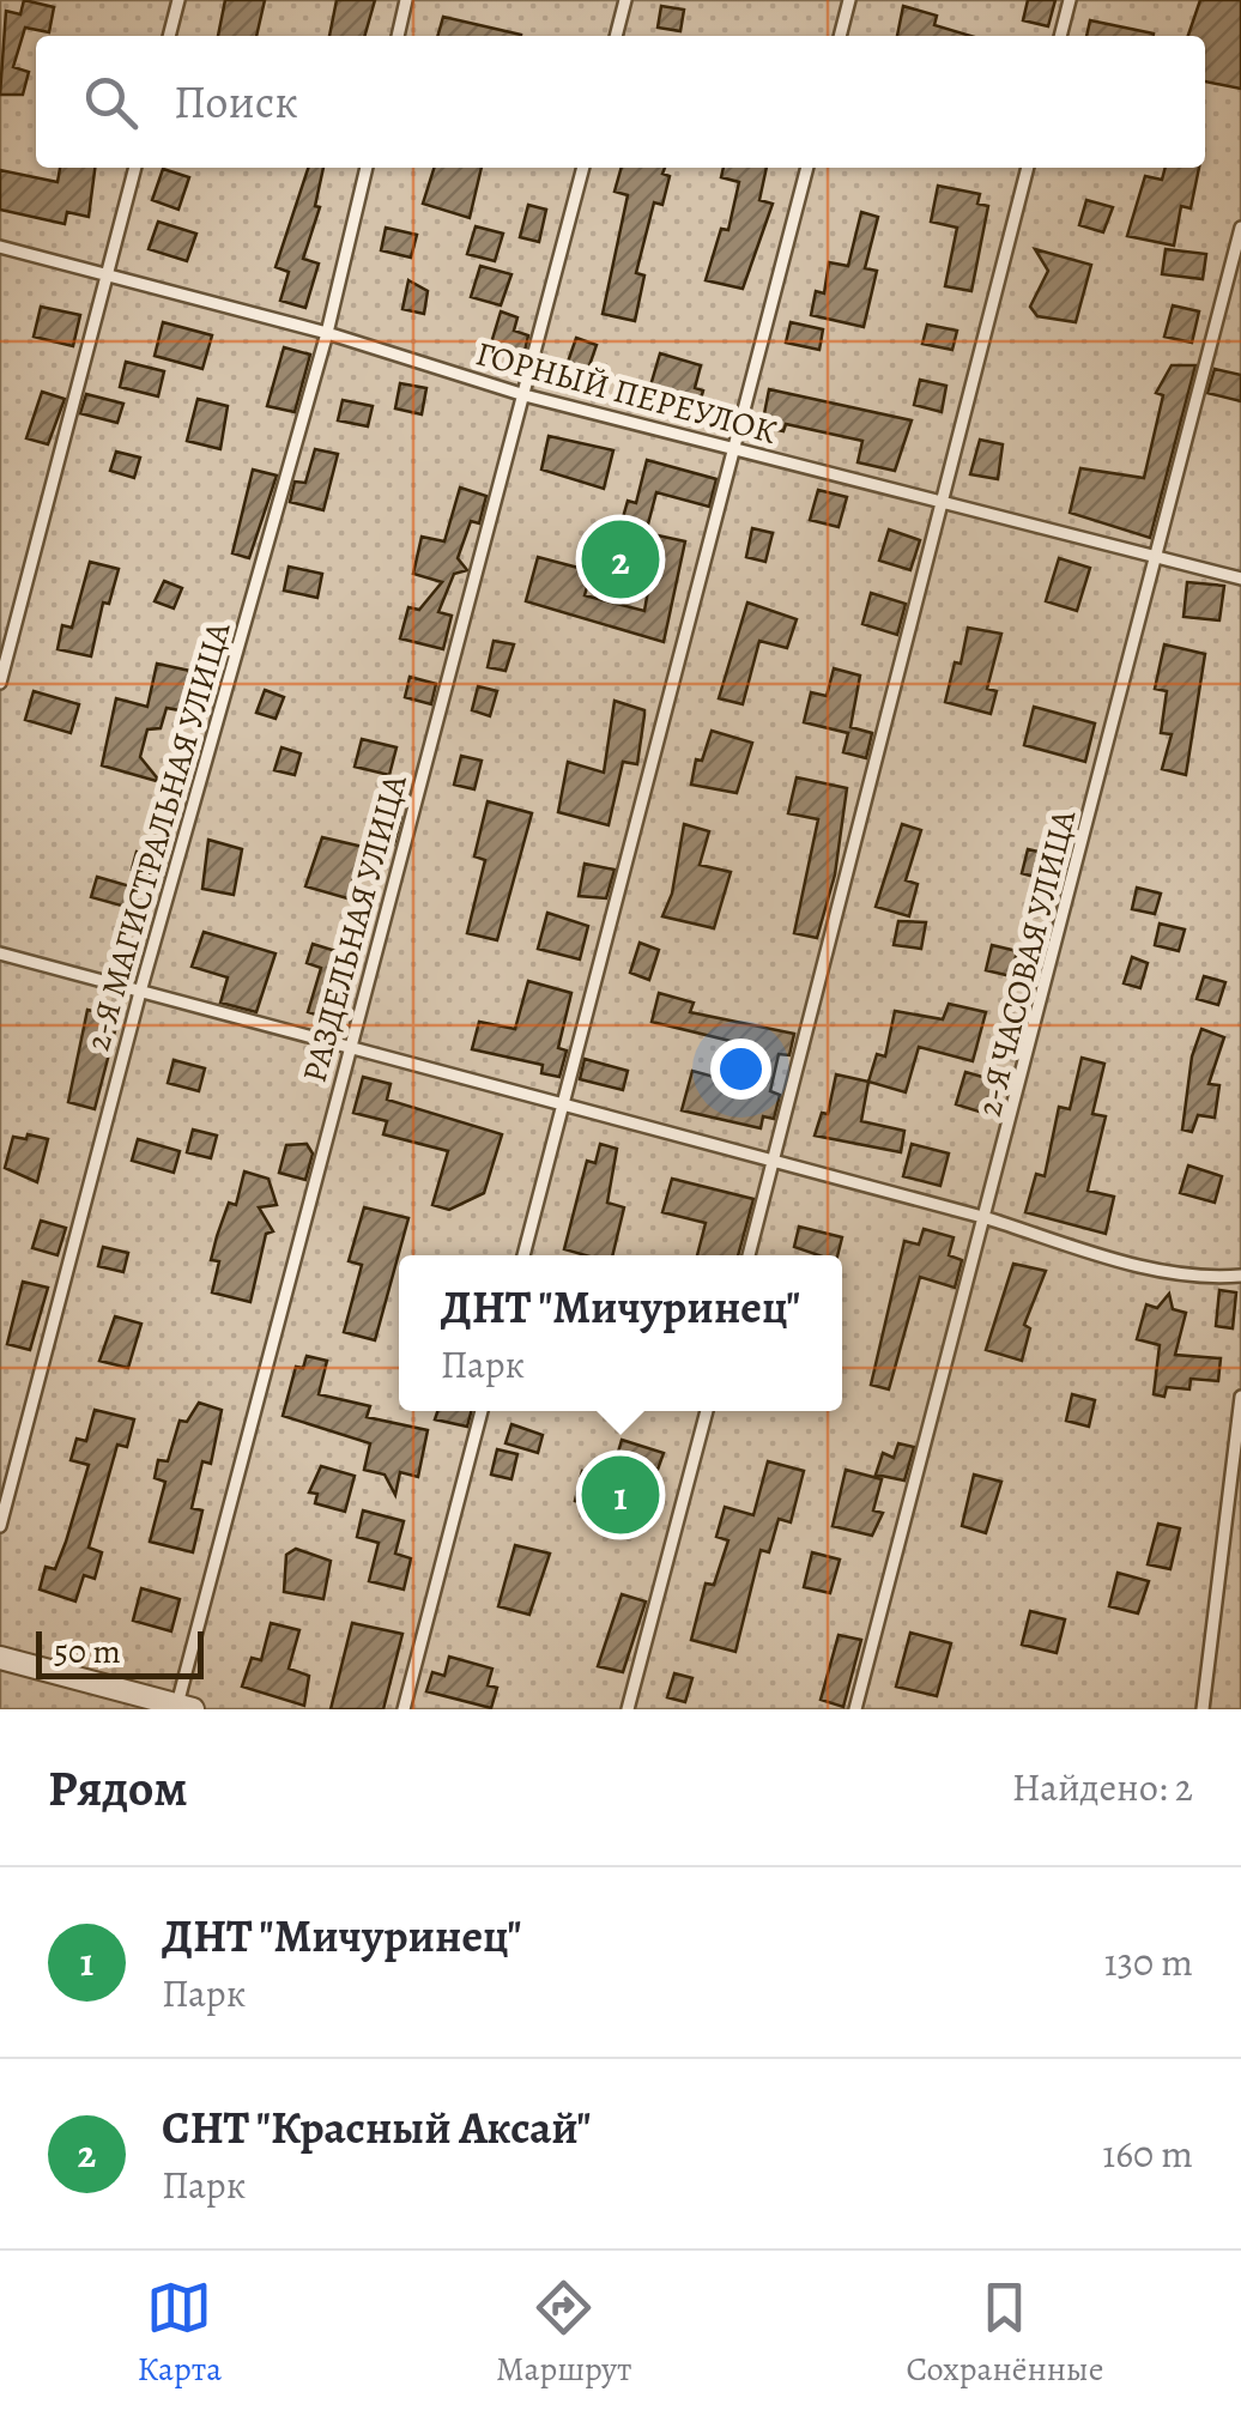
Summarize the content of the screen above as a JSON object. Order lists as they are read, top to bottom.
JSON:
{
  "streets": {
    "lane": [
      "ГОРНЫЙ ПЕРЕУЛОК",
      "2-Я МАГИСТРАЛЬНАЯ УЛИЦА",
      "РАЗДЕЛЬНАЯ УЛИЦА",
      "2-Я ЧАСОВАЯ УЛИЦА"
    ]
  },
  "crossings": [
    ["ГОРНЫЙ ПЕРЕУЛОК", "2-Я МАГИСТРАЛЬНАЯ УЛИЦА"],
    ["ГОРНЫЙ ПЕРЕУЛОК", "РАЗДЕЛЬНАЯ УЛИЦА"],
    ["ГОРНЫЙ ПЕРЕУЛОК", "2-Я ЧАСОВАЯ УЛИЦА"]
  ],
  "scale_bar": "50 m",
  "page": {
    "search": "Поиск",
    "pins": ["2", "1"],
    "popup": ["ДНТ \"Мичуринец\"", "Парк"],
    "scale": "50 m",
    "heading": ["Рядом", "Найдено: 2"],
    "list": [
      {
        "mark": "1",
        "name": "ДНТ \"Мичуринец\"",
        "note": "Парк",
        "value": "130 m"
      },
      {
        "mark": "2",
        "name": "СНТ \"Красный Аксай\"",
        "note": "Парк",
        "value": "160 m"
      }
    ],
    "nav": ["Карта", "Маршрут", "Сохранённые"]
  }
}
